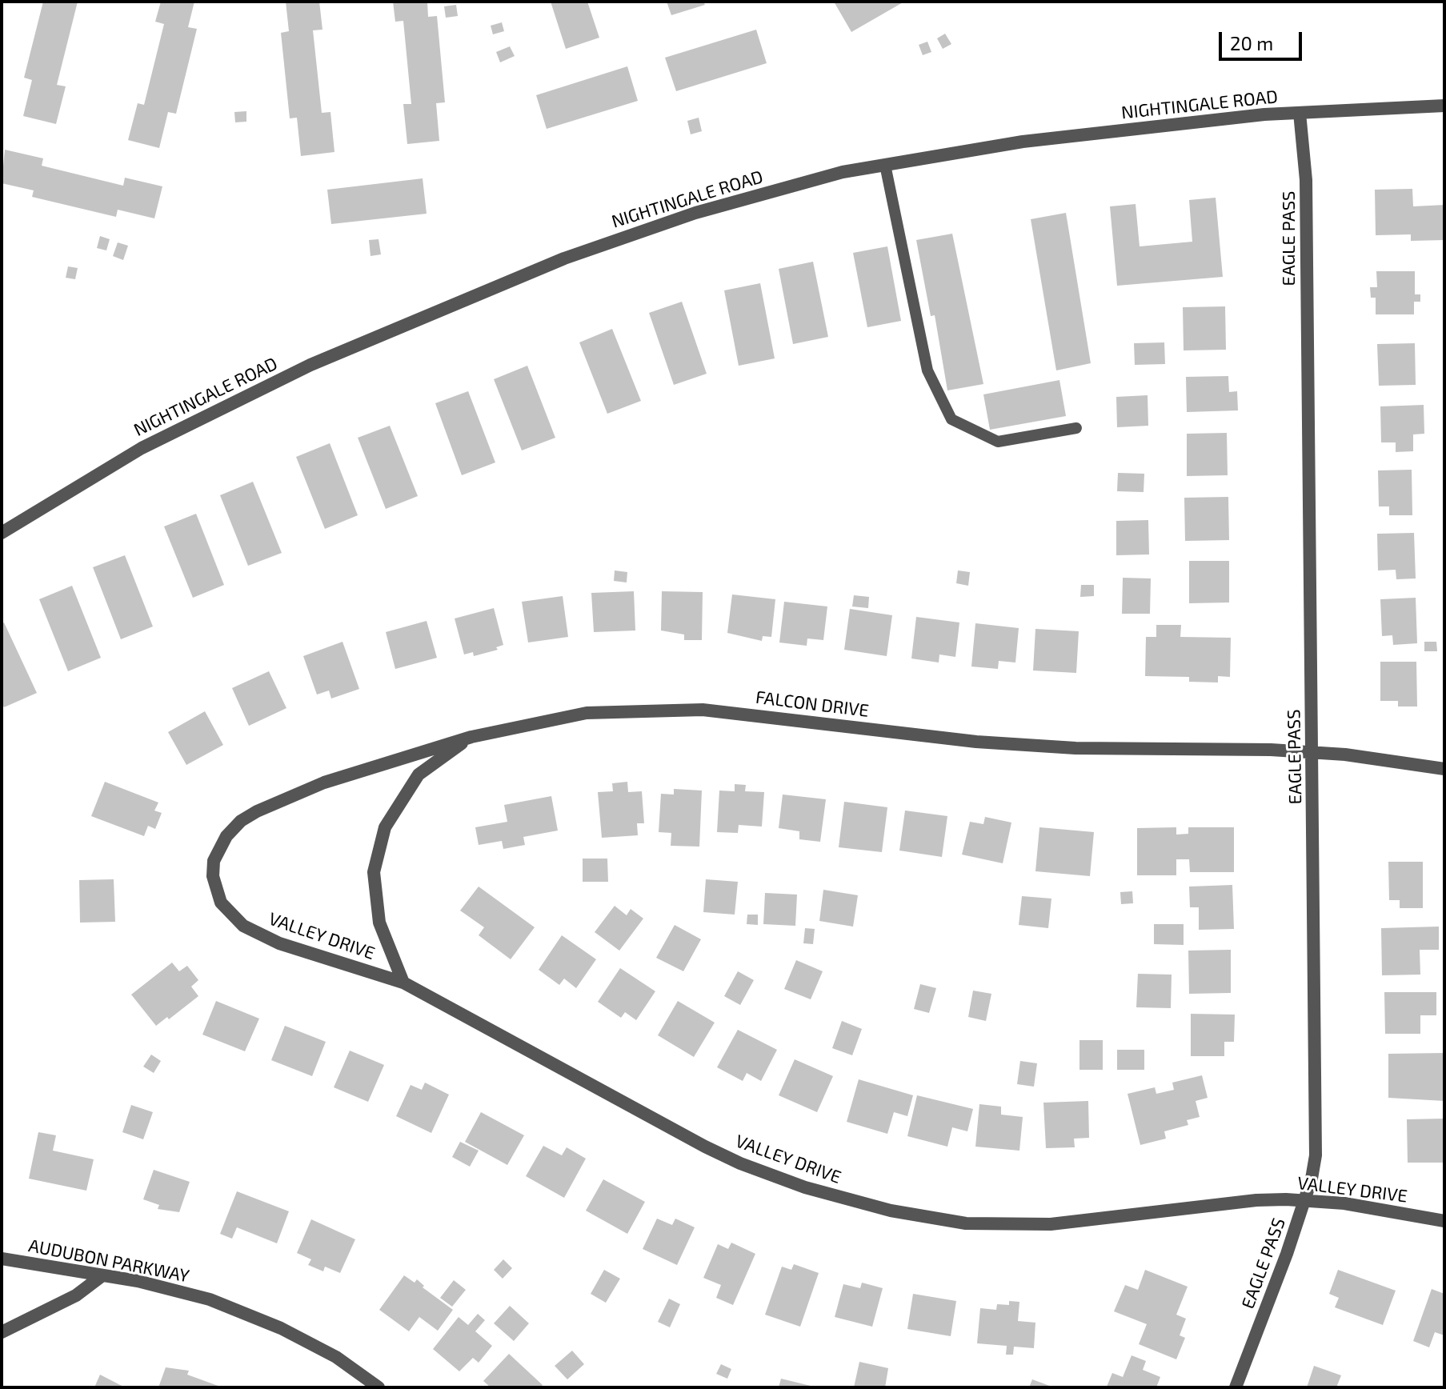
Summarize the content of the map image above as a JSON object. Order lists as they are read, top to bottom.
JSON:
{
  "streets": {
    "street": [
      "NIGHTINGALE ROAD",
      "EAGLE PASS",
      "FALCON DRIVE",
      "VALLEY DRIVE",
      "AUDUBON PARKWAY"
    ]
  },
  "crossings": [
    ["NIGHTINGALE ROAD", "EAGLE PASS"],
    ["EAGLE PASS", "FALCON DRIVE"],
    ["EAGLE PASS", "VALLEY DRIVE"],
    ["FALCON DRIVE", "VALLEY DRIVE"]
  ],
  "scale_bar": "20 m"
}
